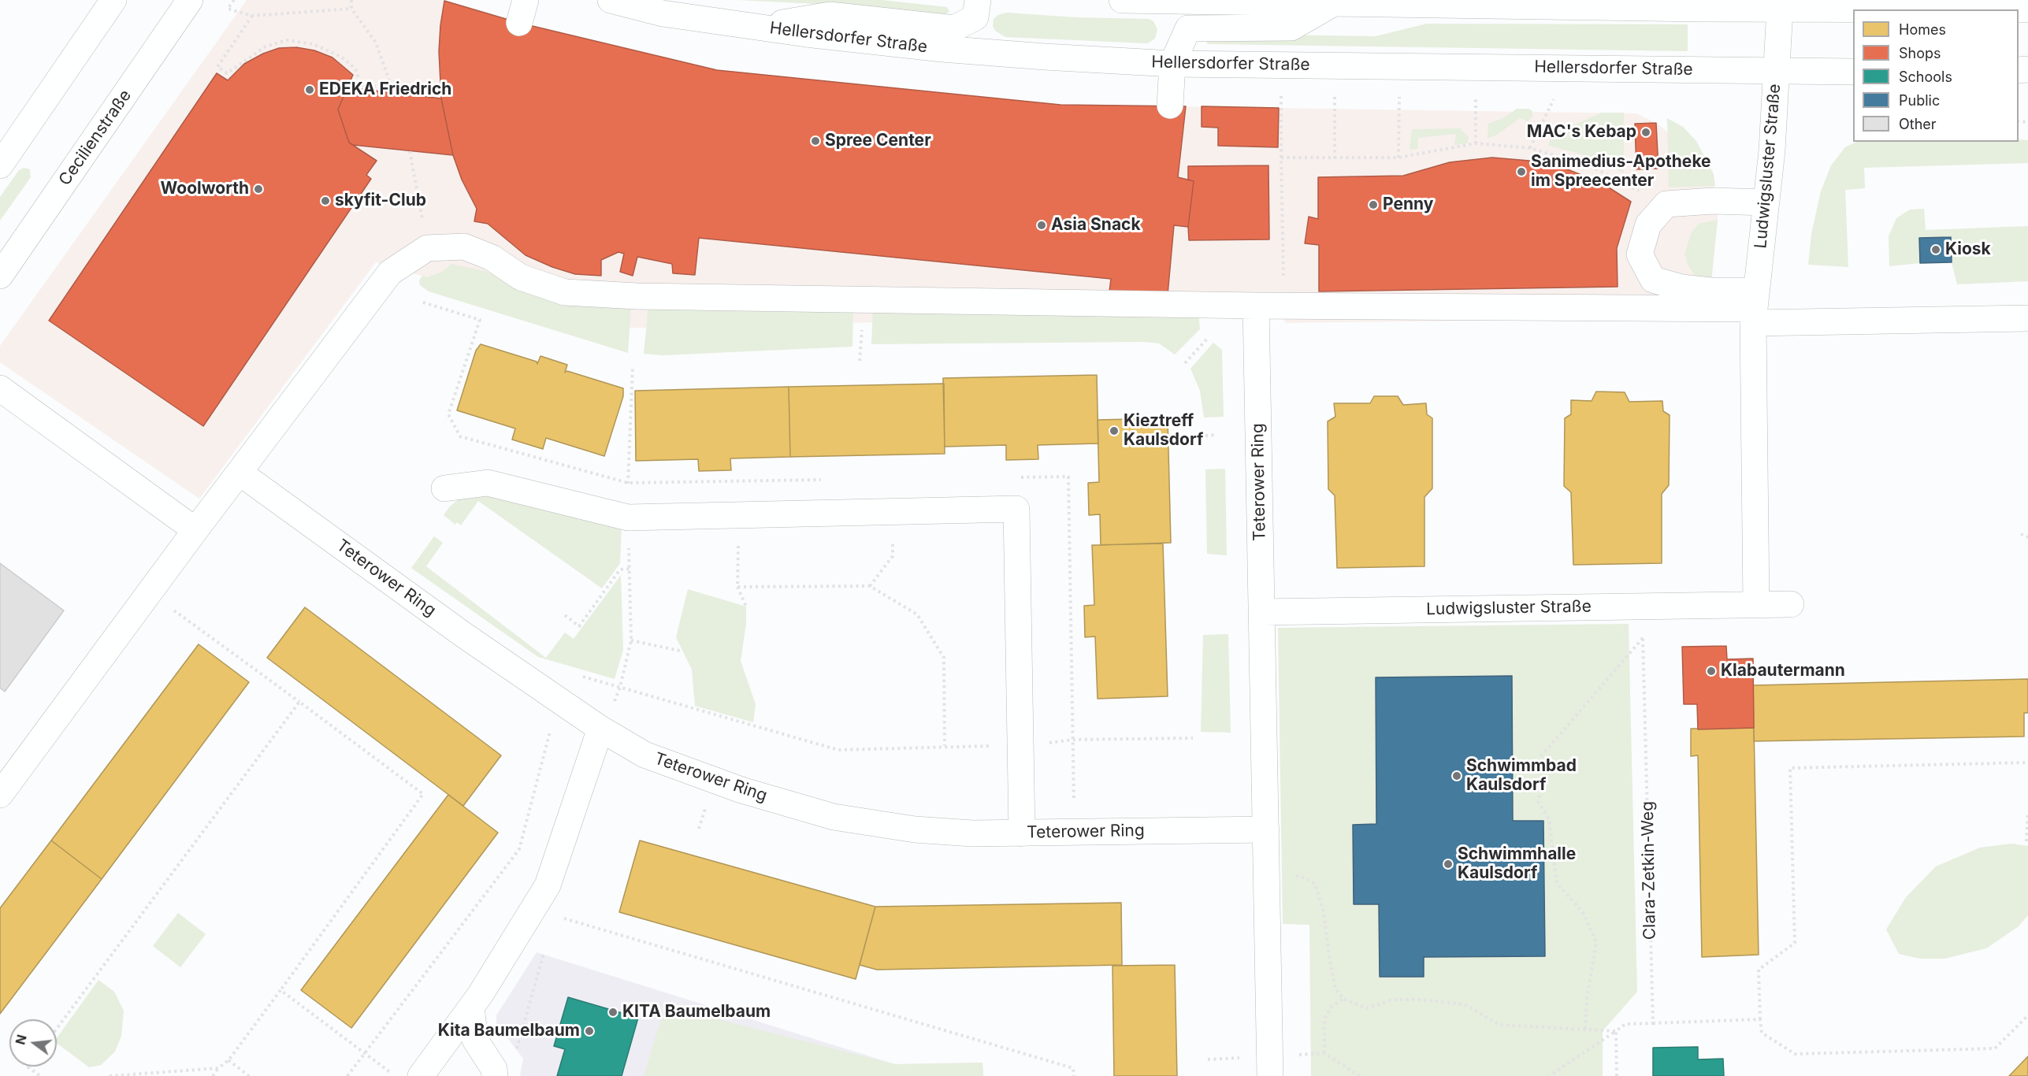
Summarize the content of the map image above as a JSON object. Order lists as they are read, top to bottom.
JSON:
{
  "streets": {
    "street": [
      "Hellersdorfer Straße",
      "Cecilienstraße",
      "Ludwigsluster Straße",
      "Teterower Ring"
    ],
    "path": ["Clara-Zetkin-Weg"]
  },
  "crossings": [
    ["Hellersdorfer Straße", "Ludwigsluster Straße"],
    ["Ludwigsluster Straße", "Teterower Ring"]
  ],
  "places": [
    "EDEKA Friedrich",
    "MAC's Kebap",
    "Spree Center",
    "Sanimedius-Apotheke im Spreecenter",
    "Woolworth",
    "skyfit-Club",
    "Penny",
    "Asia Snack",
    "Kiosk",
    "Kieztreff Kaulsdorf",
    "Klabautermann",
    "Schwimmbad Kaulsdorf",
    "Schwimmhalle Kaulsdorf",
    "KITA Baumelbaum",
    "Kita Baumelbaum"
  ],
  "legend": [
    "Homes",
    "Shops",
    "Schools",
    "Public",
    "Other"
  ],
  "north": "left"
}
